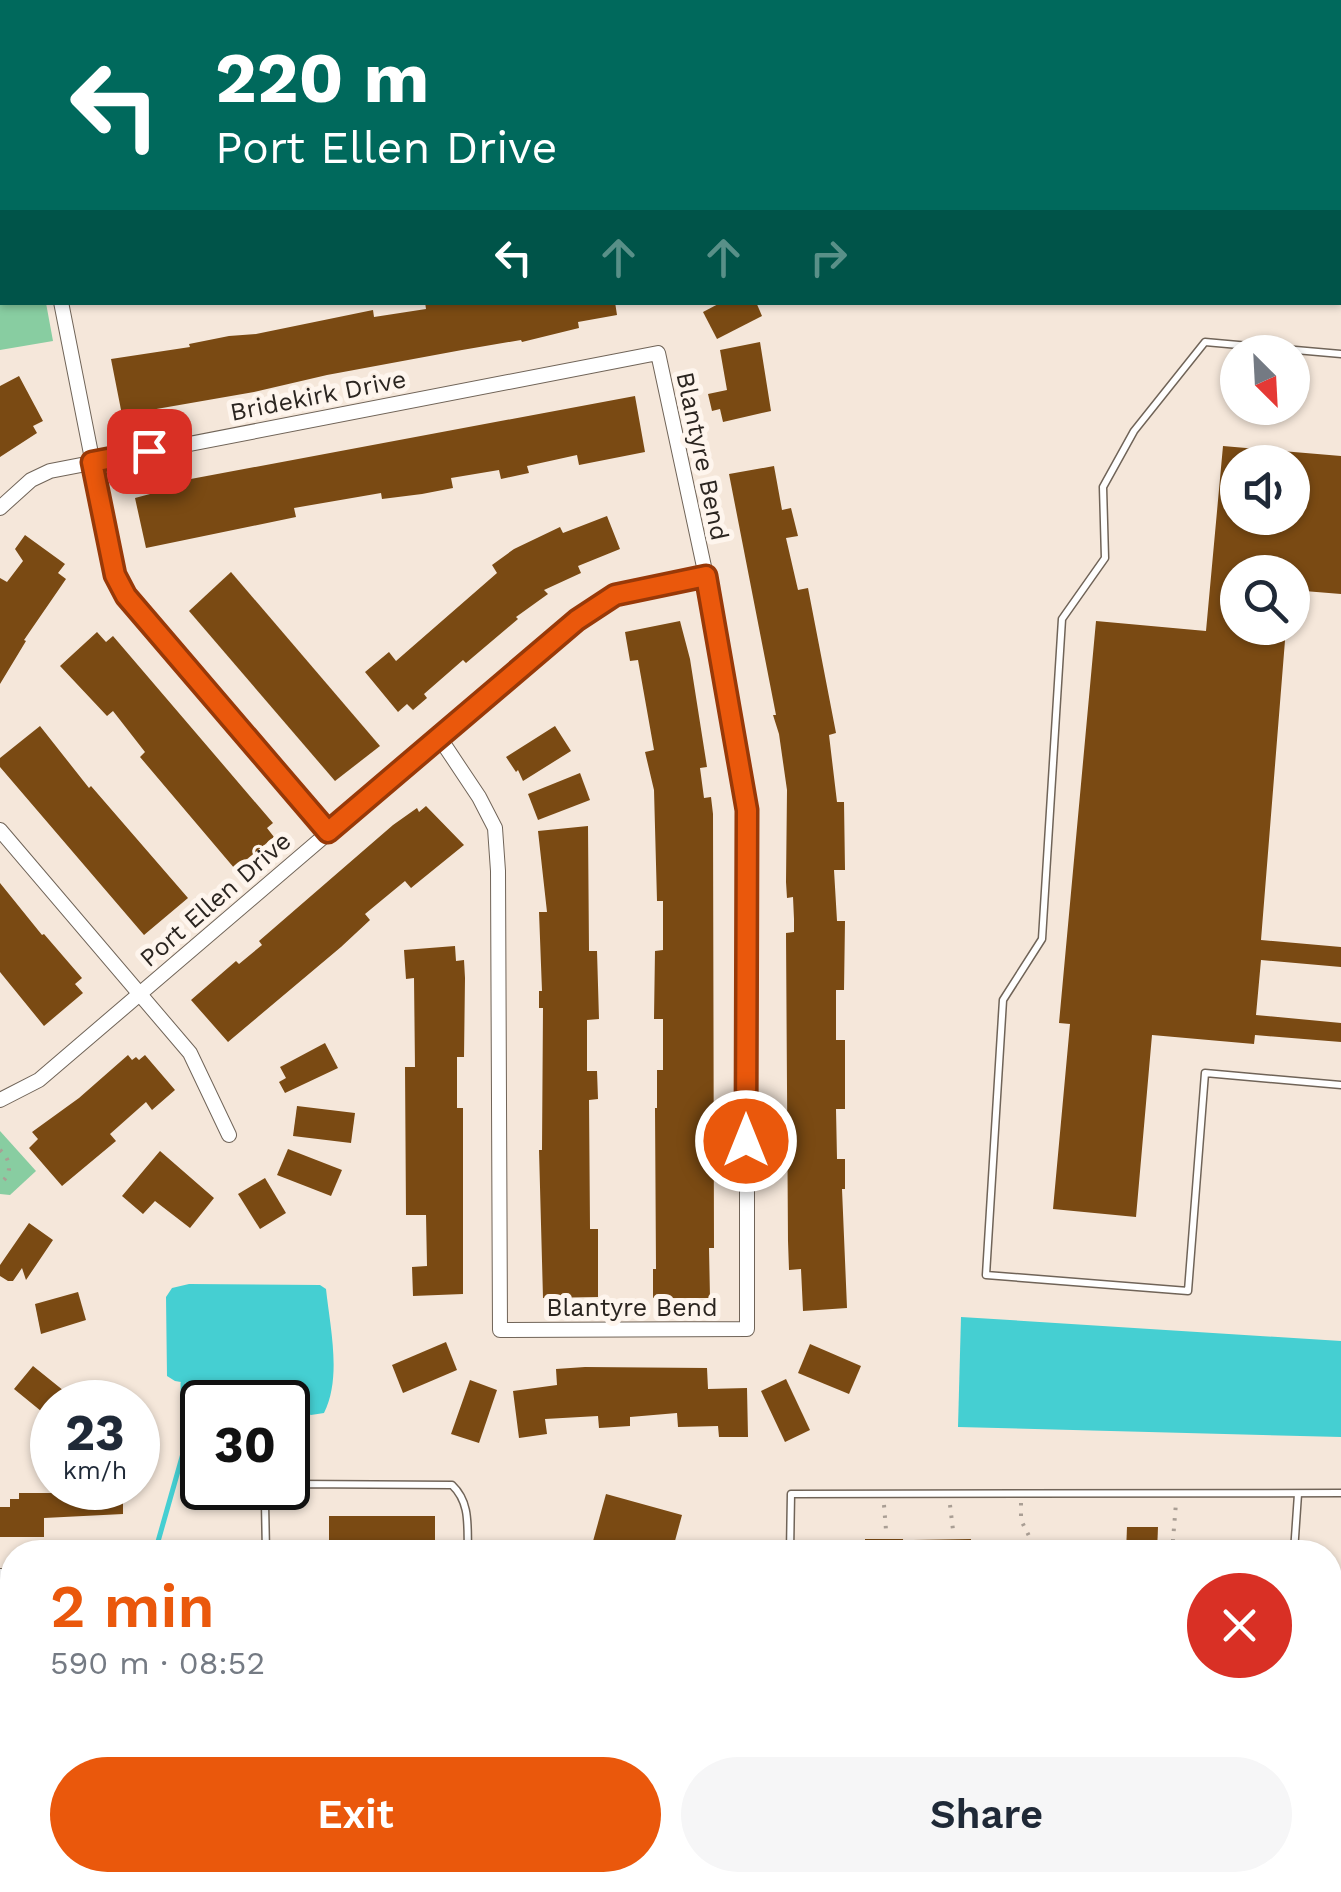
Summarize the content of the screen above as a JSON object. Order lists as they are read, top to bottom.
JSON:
{
  "streets": {
    "street": ["Bridekirk Drive", "Blantyre Bend", "Port Ellen Drive"]
  },
  "crossings": [
    ["Bridekirk Drive", "Blantyre Bend"],
    ["Blantyre Bend", "Port Ellen Drive"]
  ],
  "north": "bottom right",
  "page": {
    "turn": ["220 m", "Port Ellen Drive"],
    "speed": "23 km/h",
    "limit": "30",
    "heading": ["2 min", "590 m · 08:52"],
    "buttons": ["Exit", "Share"]
  }
}
